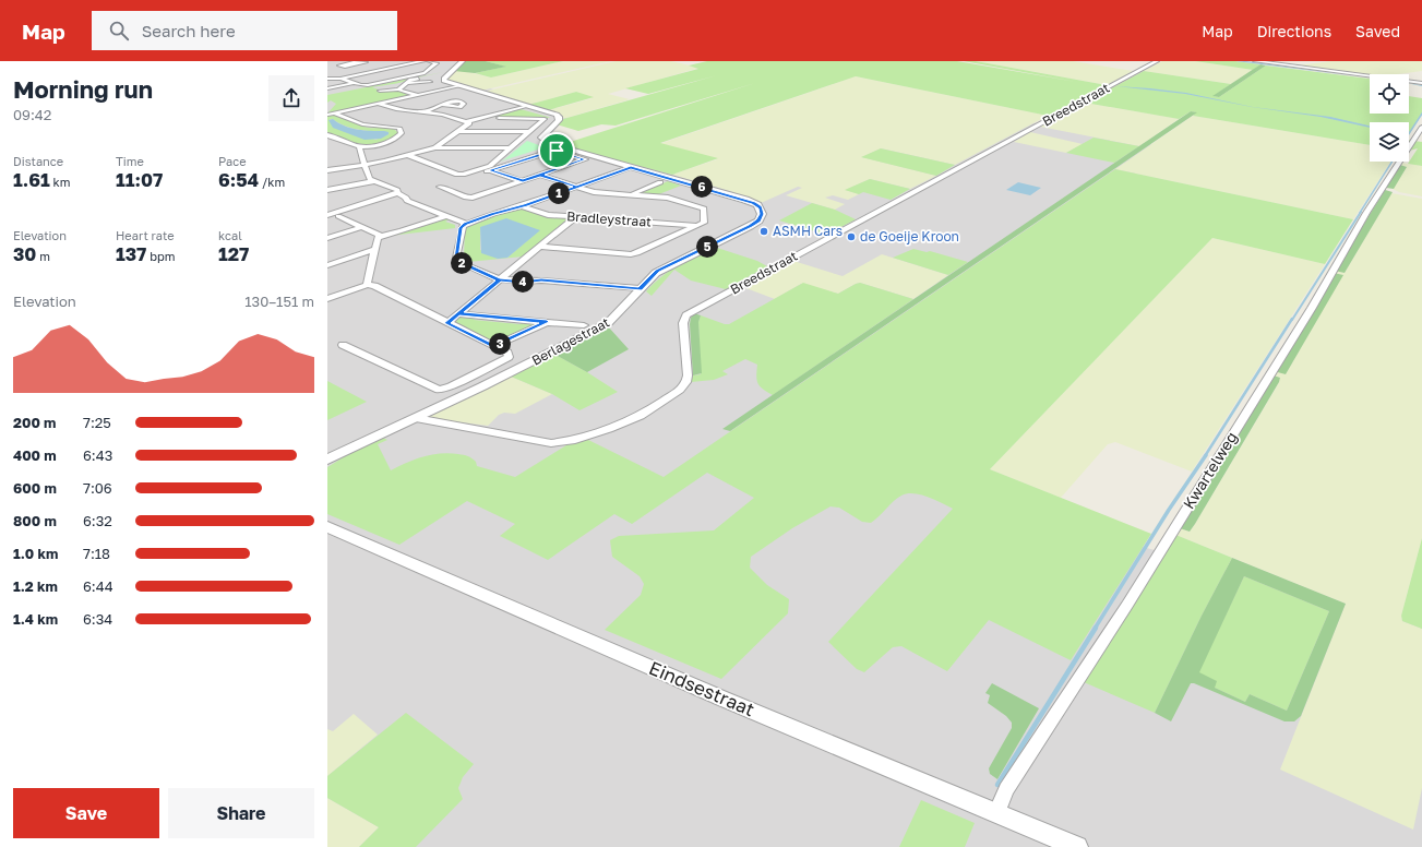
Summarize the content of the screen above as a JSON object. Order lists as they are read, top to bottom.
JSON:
{
  "streets": {
    "street": [
      "Breedstraat",
      "Bradleystraat",
      "Berlagestraat",
      "Kwartelweg",
      "Eindsestraat"
    ]
  },
  "crossings": [
    ["Breedstraat", "Berlagestraat"],
    ["Kwartelweg", "Eindsestraat"]
  ],
  "places": ["ASMH Cars", "de Goeije Kroon"],
  "page": {
    "header": "Map",
    "search": "Search here",
    "nav": ["Map", "Directions", "Saved"],
    "heading": ["Morning run", "09:42"],
    "stats": [
      ["Distance", "1.61 km"],
      ["Time", "11:07"],
      ["Pace", "6:54 /km"],
      ["Elevation", "30 m"],
      ["Heart rate", "137 bpm"],
      ["kcal", "127"]
    ],
    "pins": [
      "6",
      "1",
      "5",
      "2",
      "4",
      "3"
    ],
    "chart": ["Elevation", "130–151 m"],
    "list": [
      {
        "name": "200 m",
        "note": "7:25"
      },
      {
        "name": "400 m",
        "note": "6:43"
      },
      {
        "name": "600 m",
        "note": "7:06"
      },
      {
        "name": "800 m",
        "note": "6:32"
      },
      {
        "name": "1.0 km",
        "note": "7:18"
      },
      {
        "name": "1.2 km",
        "note": "6:44"
      },
      {
        "name": "1.4 km",
        "note": "6:34"
      }
    ],
    "buttons": ["Save", "Share"]
  }
}
